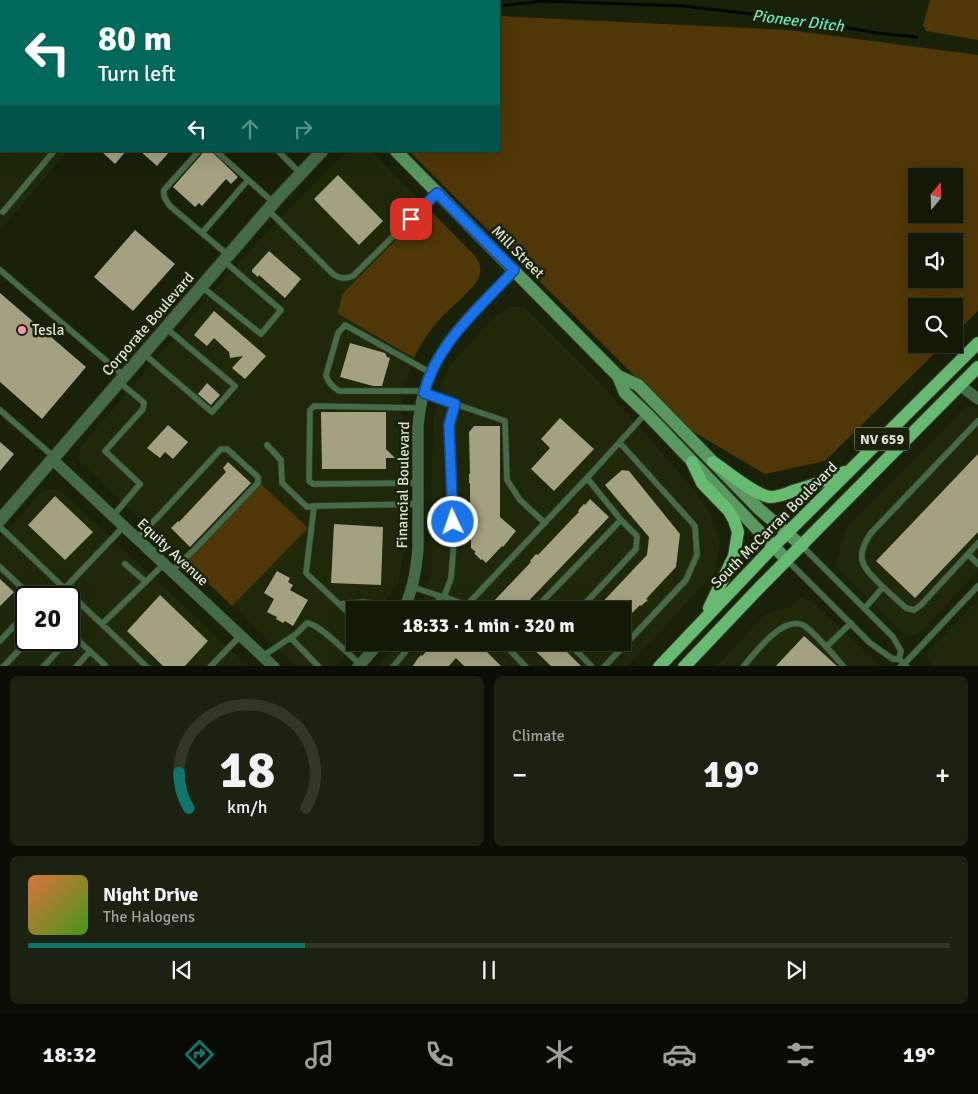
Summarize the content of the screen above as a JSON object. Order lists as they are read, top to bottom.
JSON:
{
  "streets": {
    "main road": ["Mill Street", "NV 659", "South McCarran Boulevard"],
    "street": ["Corporate Boulevard", "Financial Boulevard", "Equity Avenue"]
  },
  "crossings": [
    ["Mill Street", "NV 659"],
    ["Mill Street", "Financial Boulevard"],
    ["Mill Street", "South McCarran Boulevard"],
    ["Corporate Boulevard", "Equity Avenue"]
  ],
  "water": ["Pioneer Ditch"],
  "places": ["Tesla"],
  "north": "top",
  "page": {
    "turn": ["80 m", "Turn left"],
    "limit": "20",
    "trip": "18:33 · 1 min · 320 m",
    "tile": "Climate",
    "heat": ["−", "19°", "+"],
    "song": ["Night Drive", "The Halogens"],
    "tabs": ["18:32", "19°"],
    "gauge": ["18", "km/h"]
  }
}
